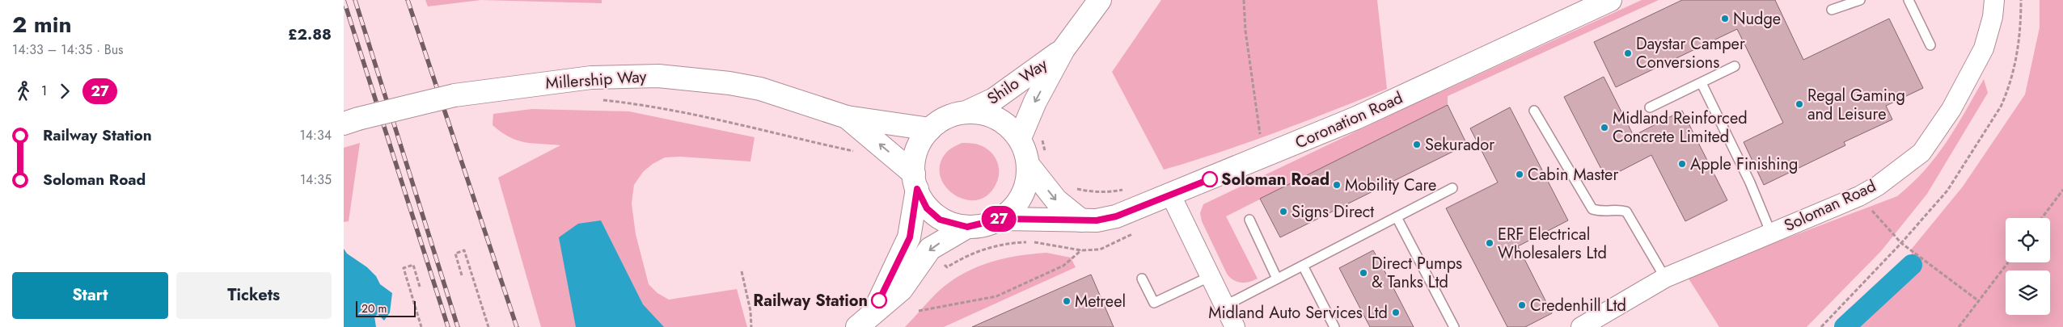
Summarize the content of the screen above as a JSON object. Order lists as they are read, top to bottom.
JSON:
{
  "streets": {
    "main road": ["Millership Way", "Shilo Way", "Coronation Road"],
    "street": ["Soloman Road"]
  },
  "crossings": [
    ["Millership Way", "Shilo Way"],
    ["Millership Way", "Coronation Road"],
    ["Shilo Way", "Coronation Road"]
  ],
  "one_way": ["Shilo Way"],
  "places": [
    "Nudge",
    "Daystar Camper Conversions",
    "Regal Gaming and Leisure",
    "Midland Reinforced Concrete Limited",
    "Sekurador",
    "Apple Finishing",
    "Cabin Master",
    "Soloman Road",
    "Mobility Care",
    "Signs Direct",
    "ERF Electrical Wholesalers Ltd",
    "Direct Pumps & Tanks Ltd",
    "Railway Station",
    "Metreel",
    "Credenhill Ltd",
    "Midland Auto Services Ltd"
  ],
  "lines": ["bus line 27"],
  "scale_bar": "20 m",
  "page": {
    "heading": ["2 min", "14:33 – 14:35 · Bus", "£2.88"],
    "on_map": "27",
    "legs": ["1", "27"],
    "list": [
      {
        "name": "Railway Station",
        "value": "14:34"
      },
      {
        "name": "Soloman Road",
        "value": "14:35"
      }
    ],
    "buttons": ["Start", "Tickets"],
    "scale": "20 m"
  }
}
